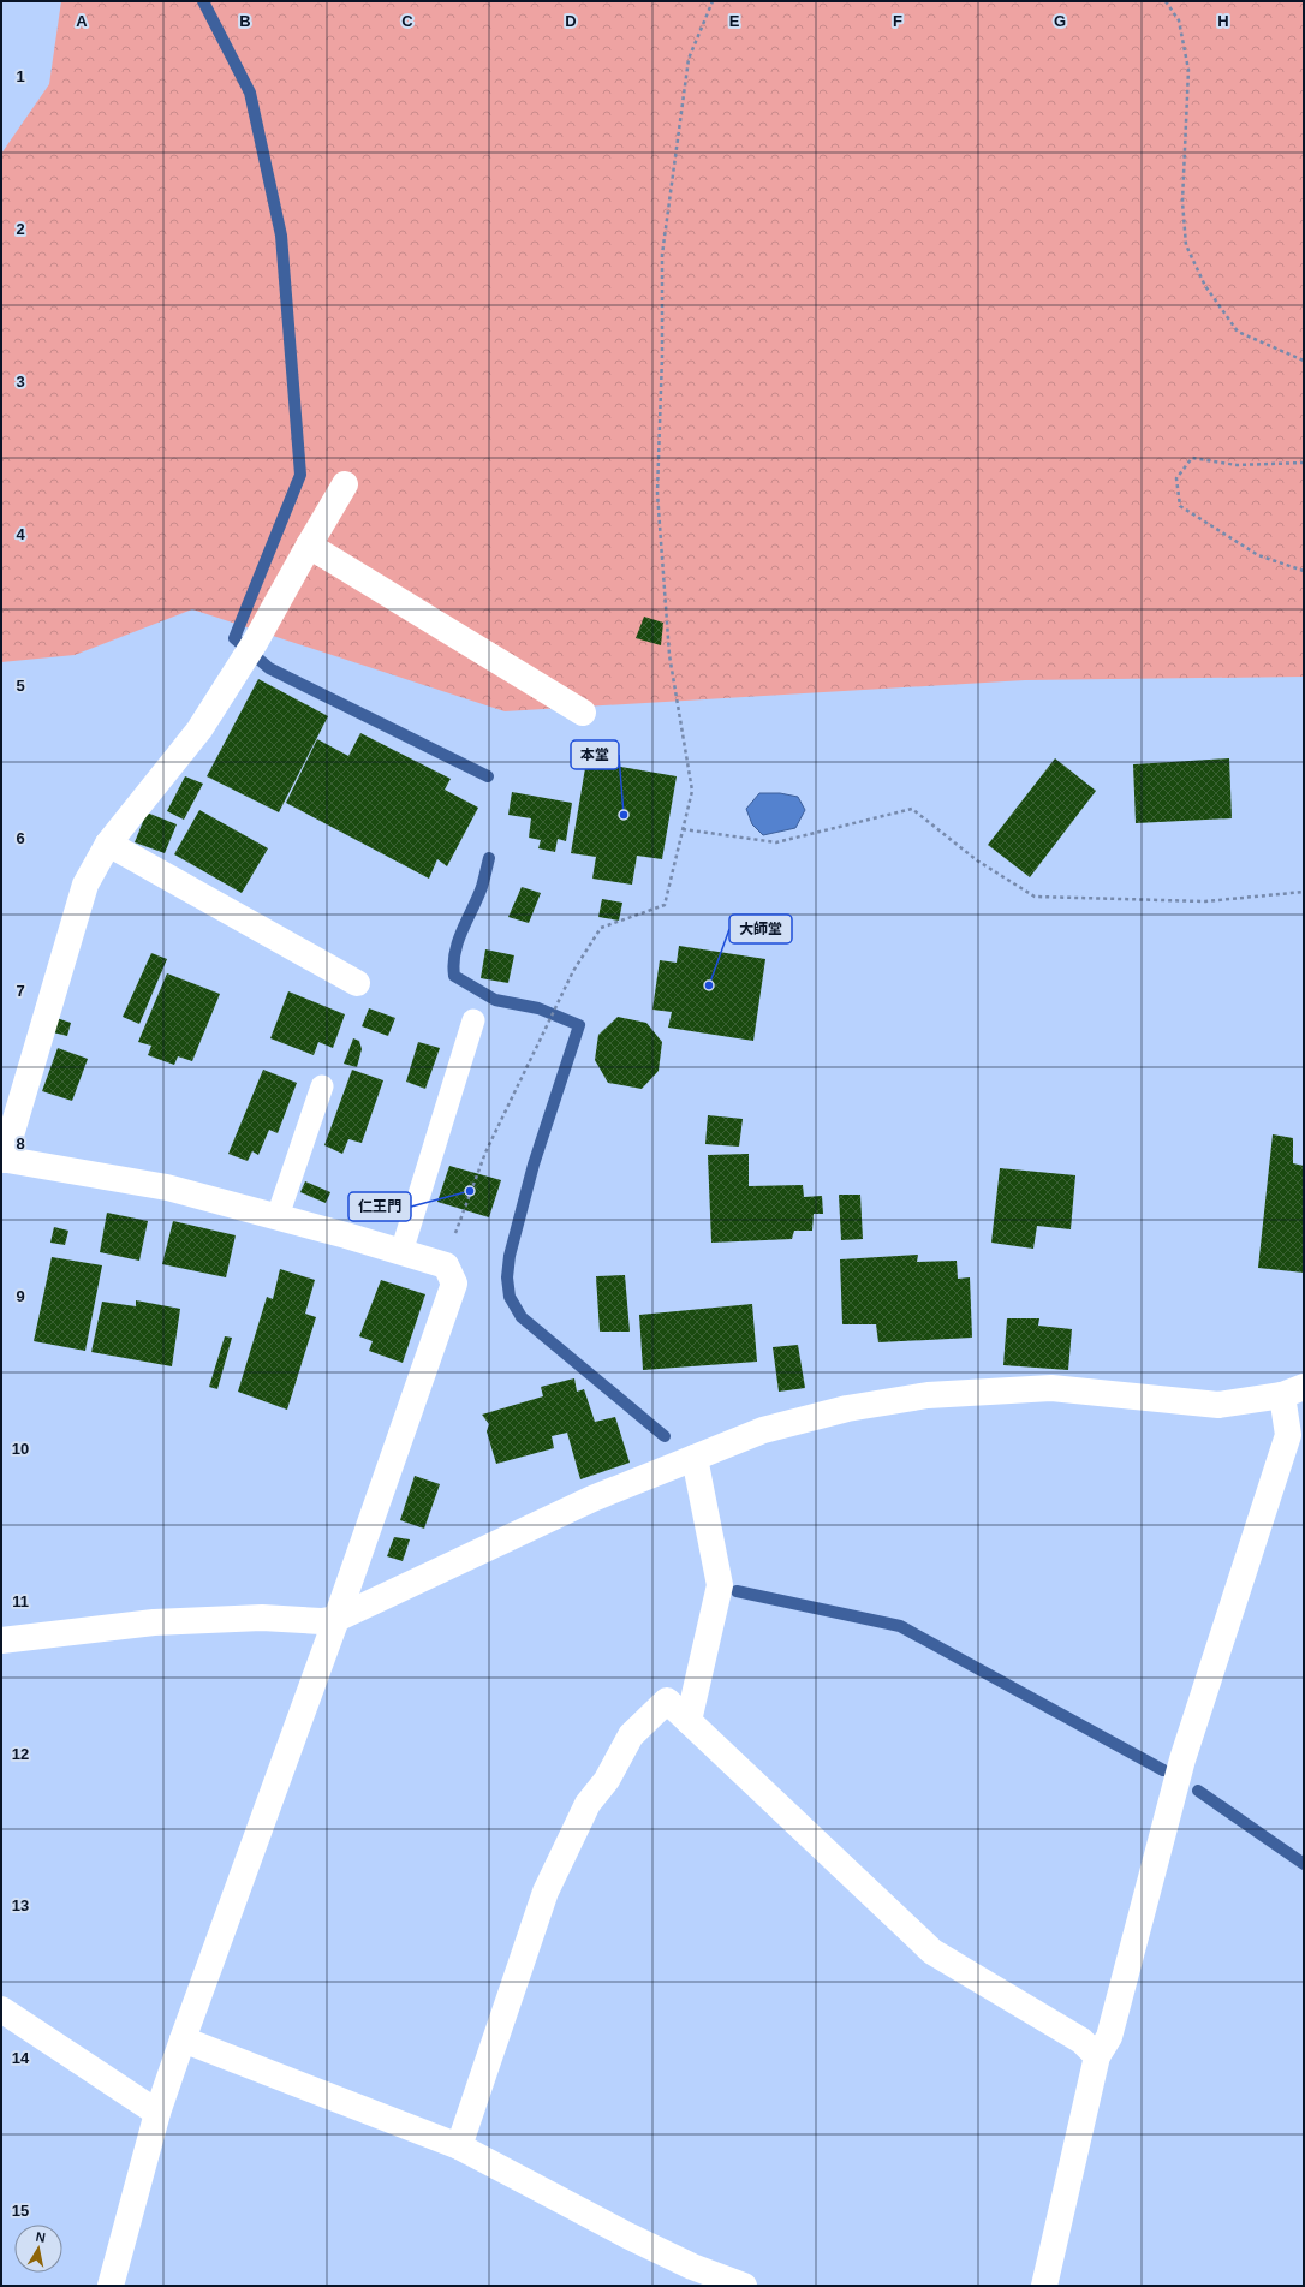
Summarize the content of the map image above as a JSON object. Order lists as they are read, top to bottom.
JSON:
{
  "places": ["本堂", "大師堂", "仁王門"],
  "north": "top",
  "grid": {
    "columns": [
      "A",
      "B",
      "C",
      "D",
      "E",
      "F",
      "G",
      "H"
    ],
    "rows": [
      "1",
      "2",
      "3",
      "4",
      "5",
      "6",
      "7",
      "8",
      "9",
      "10",
      "11",
      "12",
      "13",
      "14",
      "15"
    ]
  }
}
